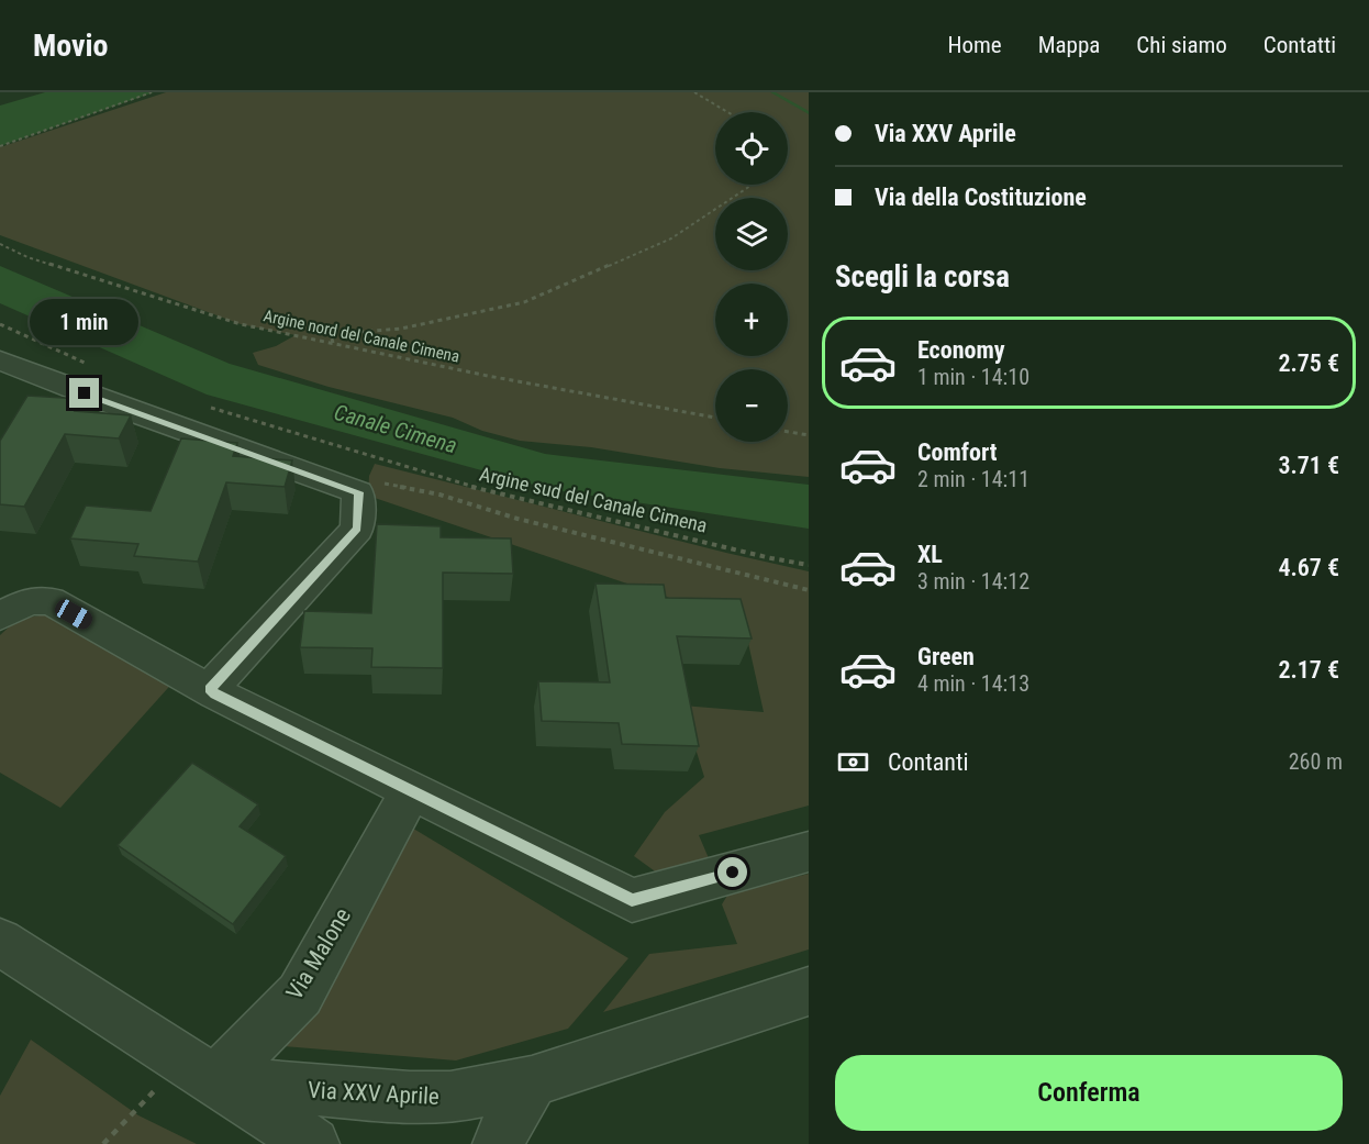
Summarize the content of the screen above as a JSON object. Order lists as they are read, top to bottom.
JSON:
{
  "streets": {
    "street": ["Via Malone", "Via XXV Aprile"],
    "path": ["Argine nord del Canale Cimena", "Argine sud del Canale Cimena"]
  },
  "crossings": [
    ["Via Malone", "Via XXV Aprile"]
  ],
  "water": ["Canale Cimena"],
  "page": {
    "header": "Movio",
    "nav": [
      "Home",
      "Mappa",
      "Chi siamo",
      "Contatti"
    ],
    "banner": ["Via XXV Aprile", "Via della Costituzione"],
    "map_buttons": ["+", "−"],
    "heading": "Scegli la corsa",
    "bubble": "1 min",
    "list": [
      {
        "name": "Economy",
        "note": "1 min · 14:10",
        "value": "2.75 €"
      },
      {
        "name": "Comfort",
        "note": "2 min · 14:11",
        "value": "3.71 €"
      },
      {
        "name": "XL",
        "note": "3 min · 14:12",
        "value": "4.67 €"
      },
      {
        "name": "Green",
        "note": "4 min · 14:13",
        "value": "2.17 €"
      }
    ],
    "pay": ["Contanti", "260 m"],
    "buttons": "Conferma"
  }
}
